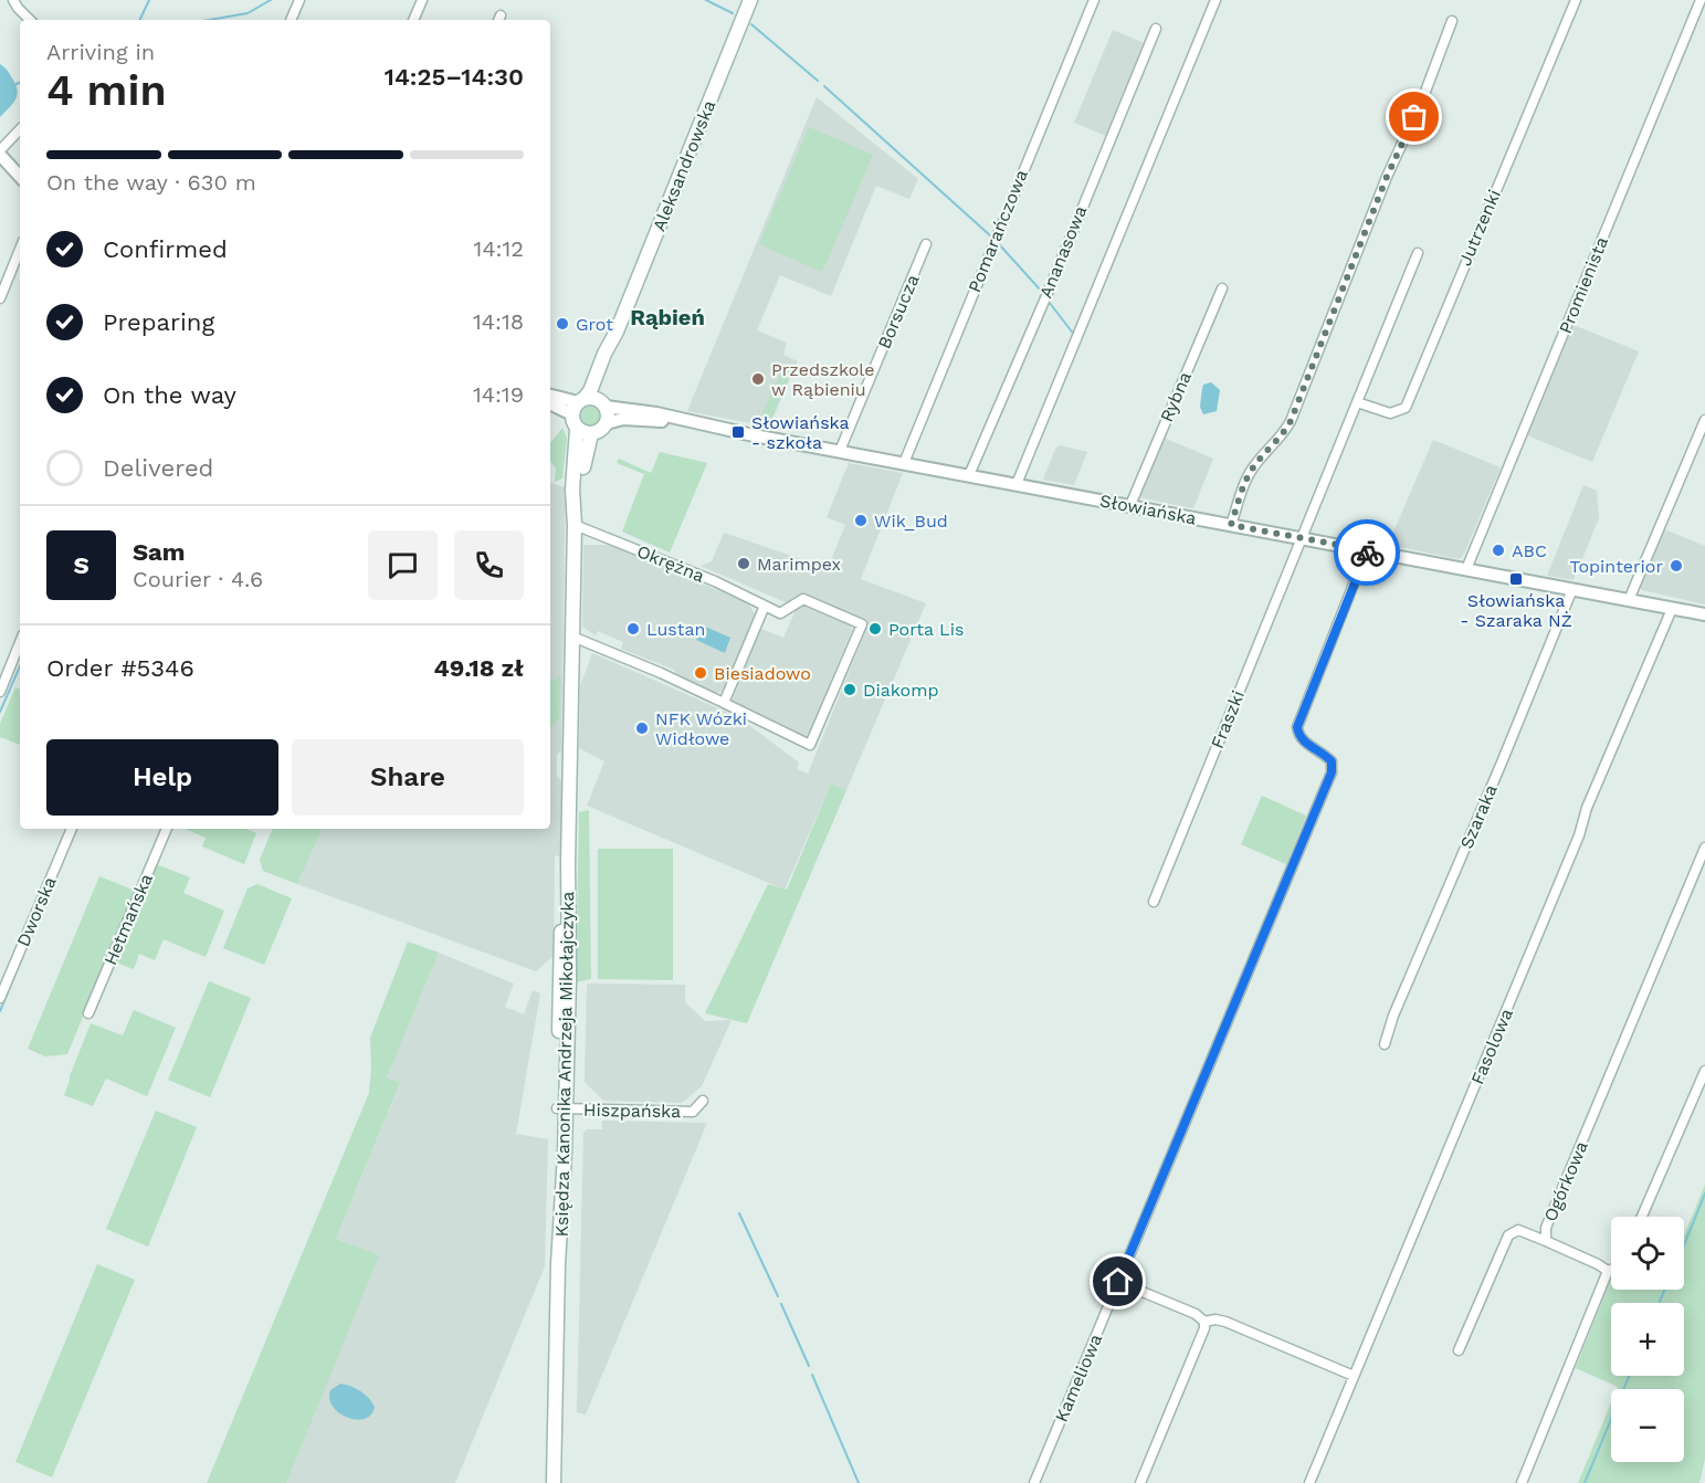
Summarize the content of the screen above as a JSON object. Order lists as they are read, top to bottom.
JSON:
{
  "streets": {
    "main road": ["Aleksandrowska", "Księdza Kanonika Andrzeja Mikołajczyka"],
    "street": [
      "Jutrzenki",
      "Pomarańczowa",
      "Ananasowa",
      "Promienista",
      "Borsucza",
      "Rybna",
      "Słowiańska",
      "Okrężna",
      "Fraszki",
      "Szaraka",
      "Dworska",
      "Hetmańska",
      "Fasolowa",
      "Hiszpańska",
      "Ogórkowa",
      "Kameliowa"
    ]
  },
  "crossings": [
    ["Aleksandrowska", "Słowiańska"],
    ["Aleksandrowska", "Księdza Kanonika Andrzeja Mikołajczyka"],
    ["Pomarańczowa", "Słowiańska"],
    ["Ananasowa", "Słowiańska"],
    ["Promienista", "Słowiańska"],
    ["Borsucza", "Słowiańska"],
    ["Rybna", "Słowiańska"],
    ["Słowiańska", "Fraszki"],
    ["Słowiańska", "Szaraka"],
    ["Słowiańska", "Fasolowa"],
    ["Słowiańska", "Księdza Kanonika Andrzeja Mikołajczyka"],
    ["Słowiańska", "Kameliowa"],
    ["Okrężna", "Księdza Kanonika Andrzeja Mikołajczyka"],
    ["Księdza Kanonika Andrzeja Mikołajczyka", "Hiszpańska"]
  ],
  "districts": ["Rąbień"],
  "places": {
    "other": [
      "Grot",
      "Przedszkole w Rąbieniu",
      "Wik_Bud",
      "ABC",
      "Marimpex",
      "Topinterior",
      "Lustan",
      "Porta Lis",
      "Biesiadowo",
      "Diakomp",
      "NFK Wózki Widłowe"
    ],
    "transit": ["Słowiańska - szkoła", "Słowiańska - Szaraka NŻ"]
  },
  "page": {
    "heading": ["4 min", "Arriving in", "14:25–14:30"],
    "panel": [
      "Sam",
      "Courier · 4.6",
      "Order #5346",
      "49.18 zł"
    ],
    "bar": "On the way · 630 m",
    "list": [
      ["Confirmed", "14:12"],
      ["Preparing", "14:18"],
      ["On the way", "14:19"],
      "Delivered"
    ],
    "round": "S",
    "buttons": ["Help", "Share"],
    "map_buttons": ["+", "−"]
  }
}
